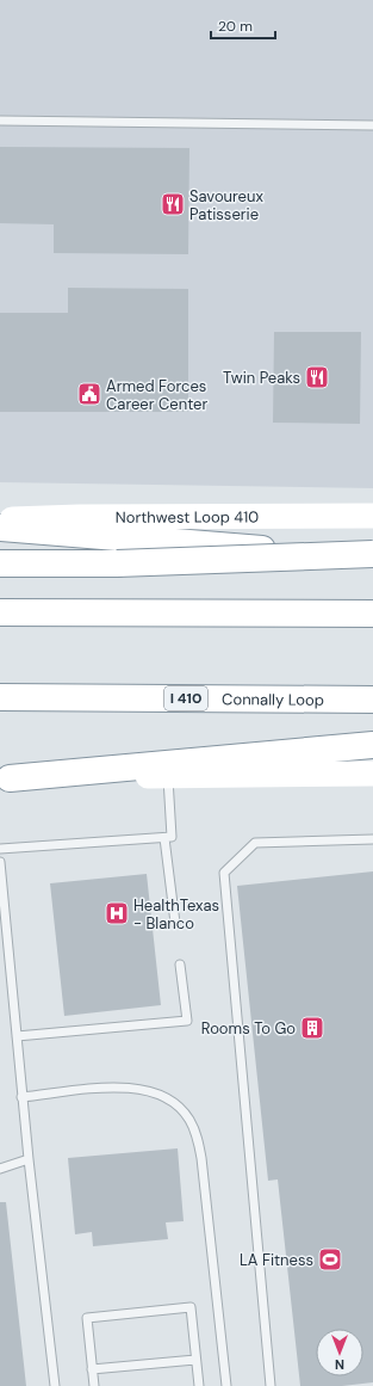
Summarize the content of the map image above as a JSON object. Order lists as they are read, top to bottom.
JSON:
{
  "streets": {
    "highway": ["I 410", "Connally Loop"],
    "main road": ["Northwest Loop 410"]
  },
  "places": {
    "restaurant": ["Savoureux Patisserie", "Twin Peaks"],
    "public building": ["Armed Forces Career Center"],
    "hospital": ["HealthTexas - Blanco"],
    "building": ["Rooms To Go"],
    "sports": ["LA Fitness"]
  },
  "scale_bar": "20 m",
  "north": "bottom"
}
